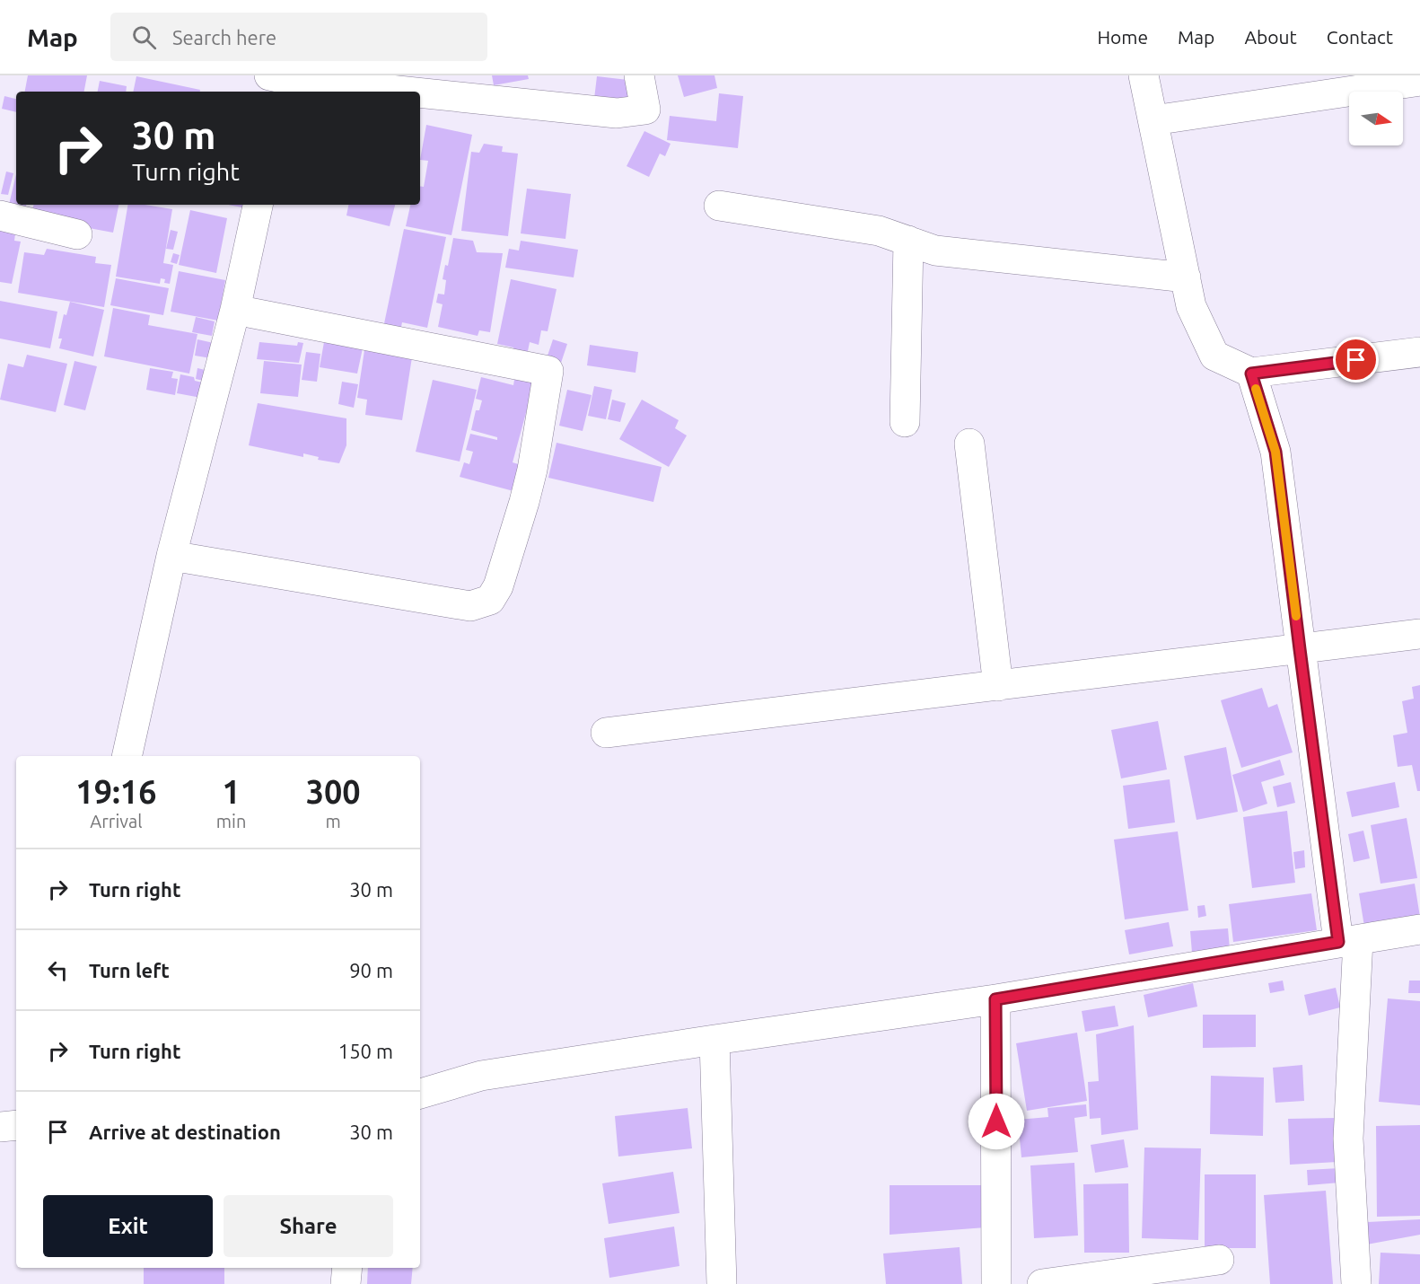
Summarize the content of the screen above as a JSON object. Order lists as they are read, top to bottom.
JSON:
{
  "north": "right",
  "page": {
    "header": "Map",
    "search": "Search here",
    "nav": [
      "Home",
      "Map",
      "About",
      "Contact"
    ],
    "turn": ["30 m", "Turn right"],
    "eta": [
      "19:16",
      "Arrival",
      "1",
      "min",
      "300",
      "m"
    ],
    "list": [
      {
        "name": "Turn right",
        "value": "30 m"
      },
      {
        "name": "Turn left",
        "value": "90 m"
      },
      {
        "name": "Turn right",
        "value": "150 m"
      },
      {
        "name": "Arrive at destination",
        "value": "30 m"
      }
    ],
    "buttons": ["Exit", "Share"]
  }
}
